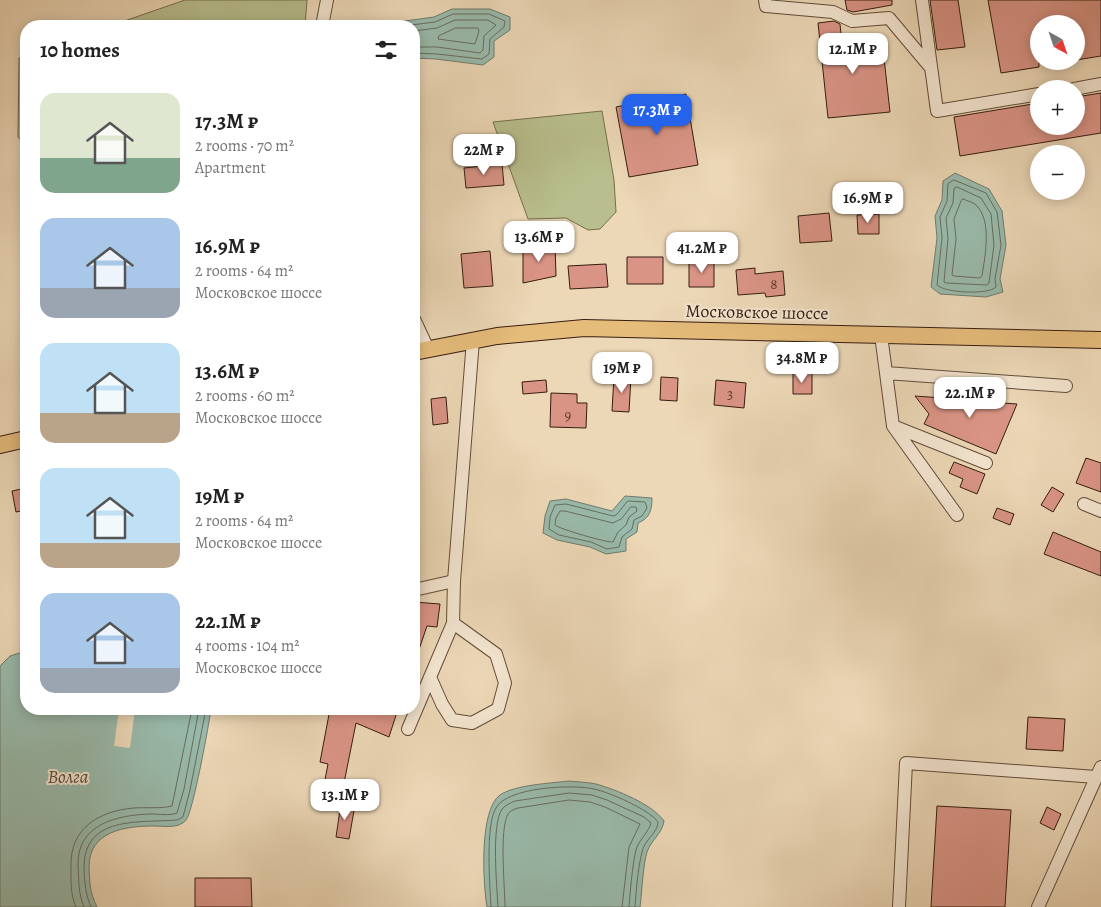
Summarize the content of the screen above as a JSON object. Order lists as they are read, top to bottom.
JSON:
{
  "streets": {
    "main road": ["Московское шоссе"]
  },
  "water": ["Волга"],
  "house_numbers": ["8", "3", "9"],
  "north": "bottom right",
  "page": {
    "map_buttons": ["+", "−"],
    "heading": "10 homes",
    "price": [
      "12.1M ₽",
      "17.3M ₽",
      "22M ₽",
      "16.9M ₽",
      "13.6M ₽",
      "41.2M ₽",
      "34.8M ₽",
      "19M ₽",
      "22.1M ₽",
      "13.1M ₽"
    ],
    "list": [
      {
        "name": "17.3M ₽",
        "note": "2 rooms · 70 m² · Apartment"
      },
      {
        "name": "16.9M ₽",
        "note": "2 rooms · 64 m² · Московское шоссе"
      },
      {
        "name": "13.6M ₽",
        "note": "2 rooms · 60 m² · Московское шоссе"
      },
      {
        "name": "19M ₽",
        "note": "2 rooms · 64 m² · Московское шоссе"
      },
      {
        "name": "22.1M ₽",
        "note": "4 rooms · 104 m² · Московское шоссе"
      }
    ]
  }
}
